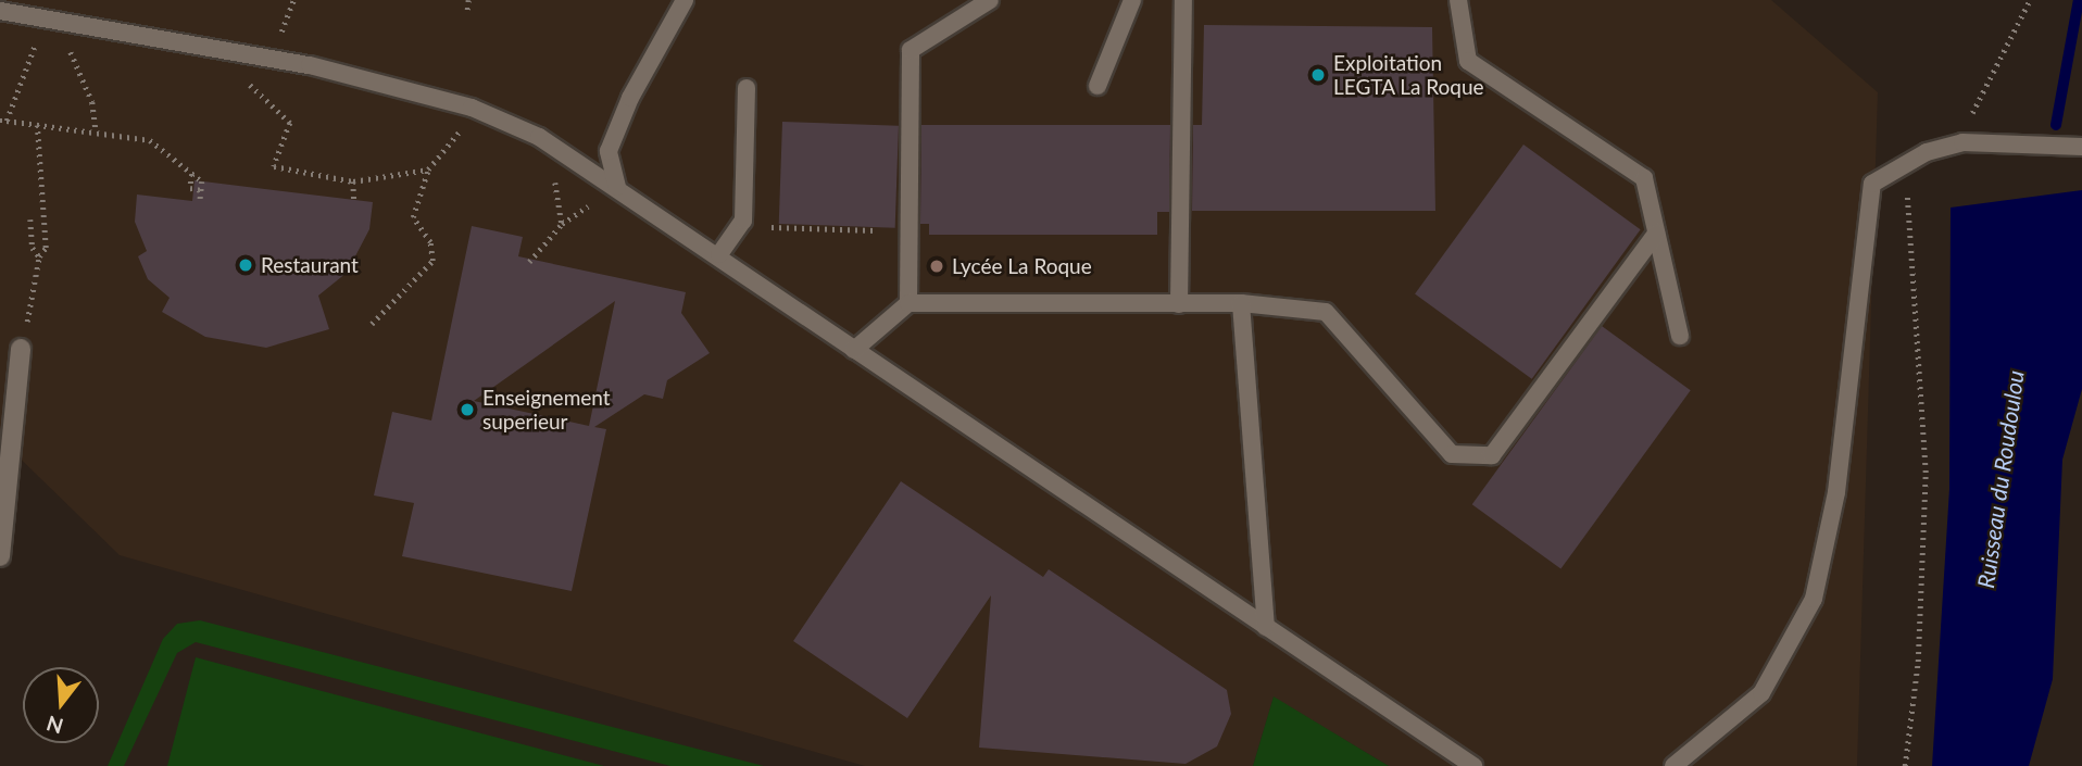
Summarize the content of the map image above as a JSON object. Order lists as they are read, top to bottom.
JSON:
{
  "water": ["Ruisseau du Roudoulou"],
  "places": [
    "Exploitation LEGTA La Roque",
    "Restaurant",
    "Lycée La Roque",
    "Enseignement superieur"
  ],
  "north": "bottom"
}
